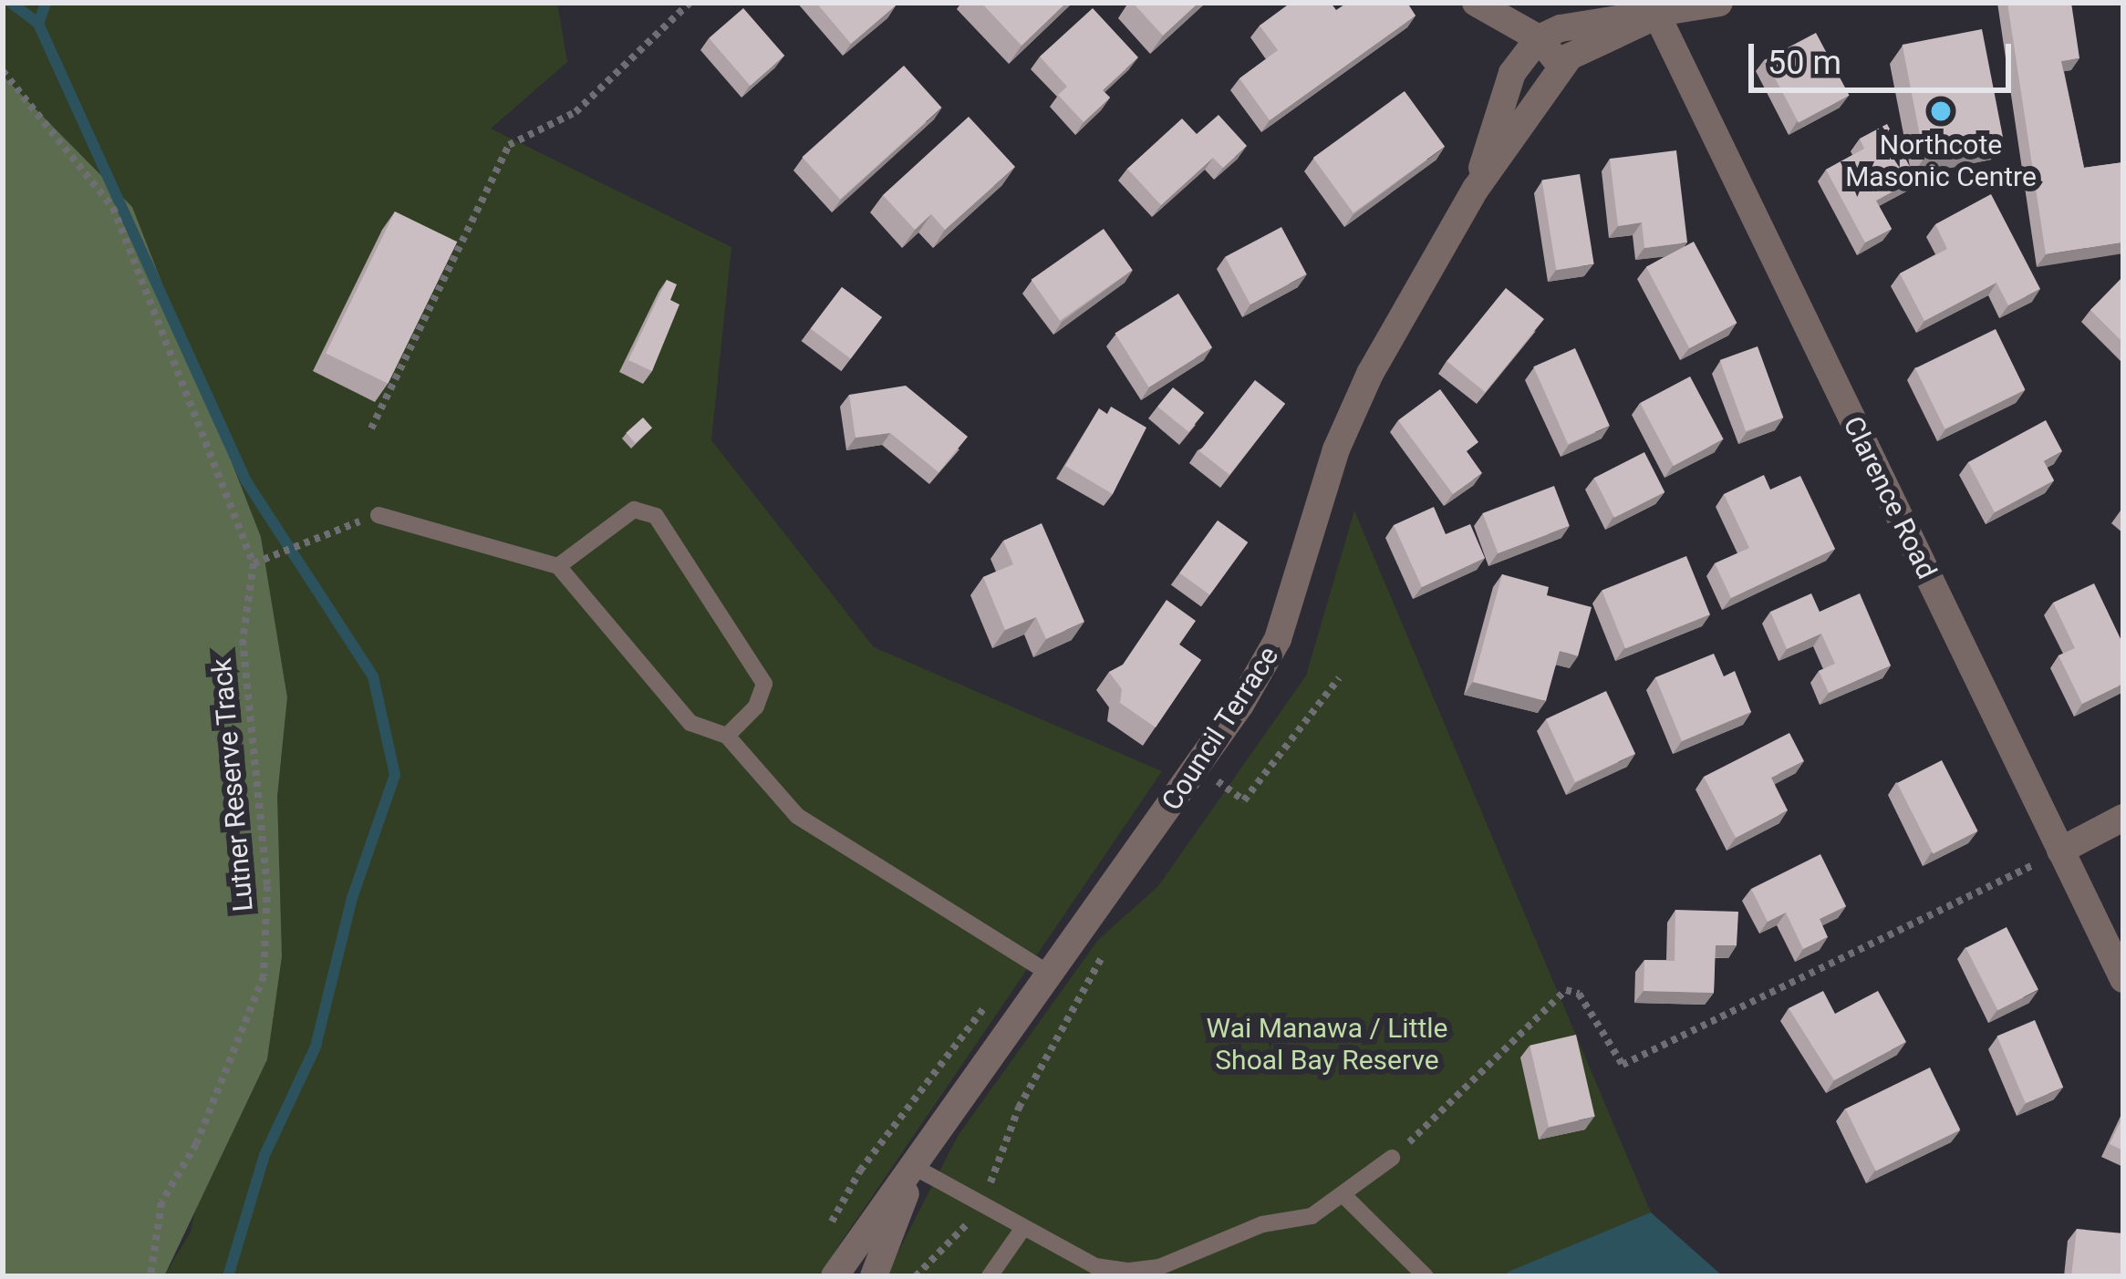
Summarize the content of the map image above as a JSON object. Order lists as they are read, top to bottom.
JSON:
{
  "streets": {
    "street": ["Clarence Road", "Council Terrace"],
    "path": ["Lutner Reserve Track"]
  },
  "parks": ["Wai Manawa / Little Shoal Bay Reserve"],
  "places": ["Northcote Masonic Centre"],
  "scale_bar": "50 m"
}
